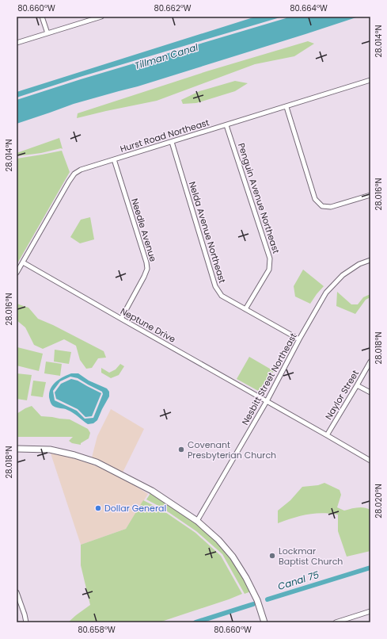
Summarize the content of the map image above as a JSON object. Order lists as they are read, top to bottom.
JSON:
{
  "streets": {
    "street": [
      "Hurst Road Northeast",
      "Penguin Avenue Northeast",
      "Needle Avenue",
      "Nelda Avenue Northeast",
      "Neptune Drive",
      "Nesbitt Street Northeast",
      "Naylor Street"
    ]
  },
  "crossings": [
    ["Hurst Road Northeast", "Penguin Avenue Northeast"],
    ["Hurst Road Northeast", "Needle Avenue"],
    ["Hurst Road Northeast", "Nelda Avenue Northeast"],
    ["Hurst Road Northeast", "Neptune Drive"],
    ["Penguin Avenue Northeast", "Nelda Avenue Northeast"],
    ["Needle Avenue", "Neptune Drive"],
    ["Nelda Avenue Northeast", "Nesbitt Street Northeast"],
    ["Neptune Drive", "Nesbitt Street Northeast"],
    ["Neptune Drive", "Naylor Street"]
  ],
  "water": ["Tillman Canal", "Canal 75"],
  "places": ["Covenant Presbyterian Church", "Dollar General", "Lockmar Baptist Church"],
  "coordinates": [
    "80.660°W",
    "80.662°W",
    "80.664°W",
    "28.014°N",
    "28.016°N",
    "28.018°N",
    "28.020°N",
    "80.658°W"
  ]
}
